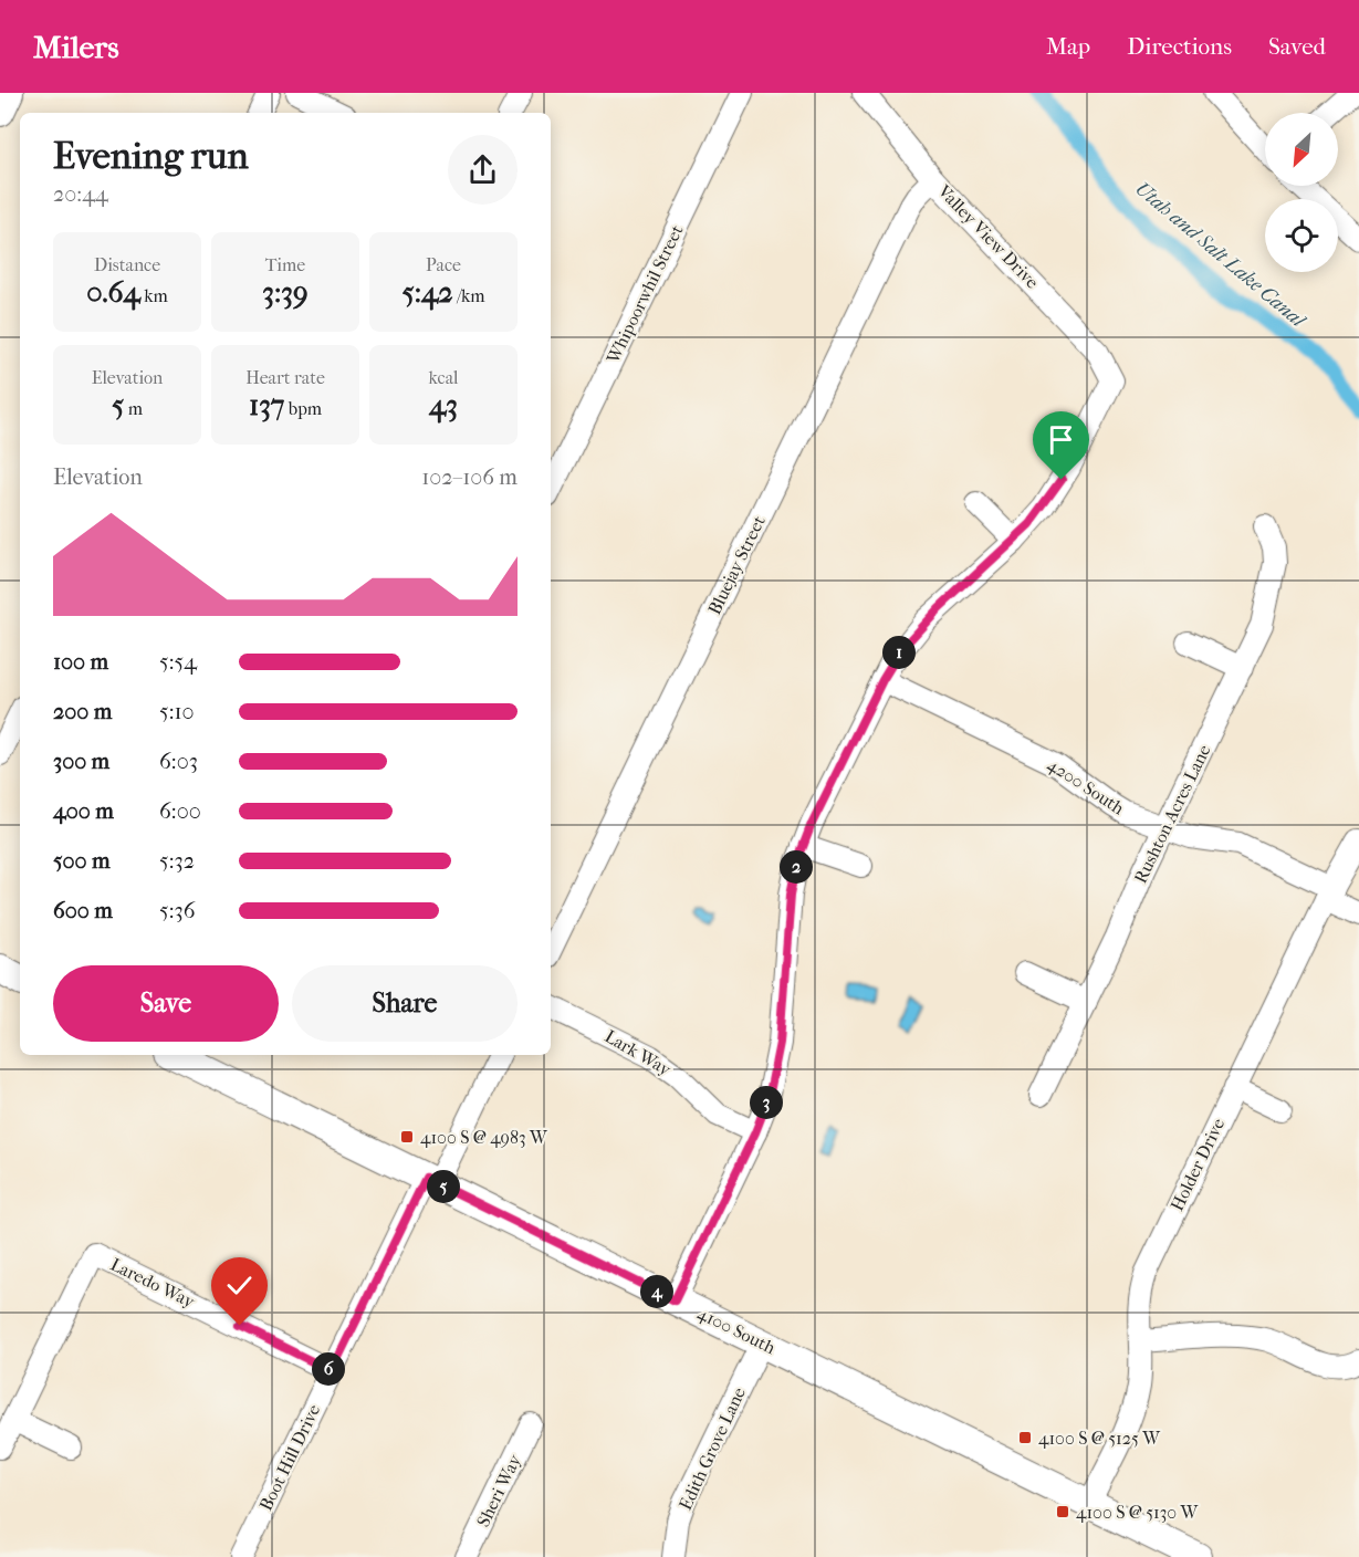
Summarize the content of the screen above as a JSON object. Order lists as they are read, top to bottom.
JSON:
{
  "streets": {
    "main road": ["4100 South"],
    "street": [
      "Valley View Drive",
      "Whipoorwhil Street",
      "Bluejay Street",
      "4200 South",
      "Rushton Acres Lane",
      "Lark Way",
      "Holder Drive",
      "Laredo Way",
      "Edith Grove Lane",
      "Boot Hill Drive",
      "Sheri Way"
    ]
  },
  "crossings": [
    ["Valley View Drive", "Bluejay Street"],
    ["4200 South", "Rushton Acres Lane"],
    ["4200 South", "Holder Drive"],
    ["Holder Drive", "4100 South"],
    ["Laredo Way", "Boot Hill Drive"],
    ["4100 South", "Edith Grove Lane"],
    ["4100 South", "Boot Hill Drive"]
  ],
  "water": ["Utah and Salt Lake Canal"],
  "places": {
    "transit": ["4100 S @ 4983 W", "4100 S @ 5125 W", "4100 S @ 5130 W"]
  },
  "north": "bottom left",
  "page": {
    "header": "Milers",
    "nav": ["Map", "Directions", "Saved"],
    "heading": ["Evening run", "20:44"],
    "stats": [
      ["Distance", "0.64 km"],
      ["Time", "3:39"],
      ["Pace", "5:42 /km"],
      ["Elevation", "5 m"],
      ["Heart rate", "137 bpm"],
      ["kcal", "43"]
    ],
    "chart": ["Elevation", "102–106 m"],
    "pins": [
      "1",
      "2",
      "3",
      "5",
      "4",
      "6"
    ],
    "list": [
      {
        "name": "100 m",
        "note": "5:54"
      },
      {
        "name": "200 m",
        "note": "5:10"
      },
      {
        "name": "300 m",
        "note": "6:03"
      },
      {
        "name": "400 m",
        "note": "6:00"
      },
      {
        "name": "500 m",
        "note": "5:32"
      },
      {
        "name": "600 m",
        "note": "5:36"
      }
    ],
    "buttons": ["Save", "Share"]
  }
}
